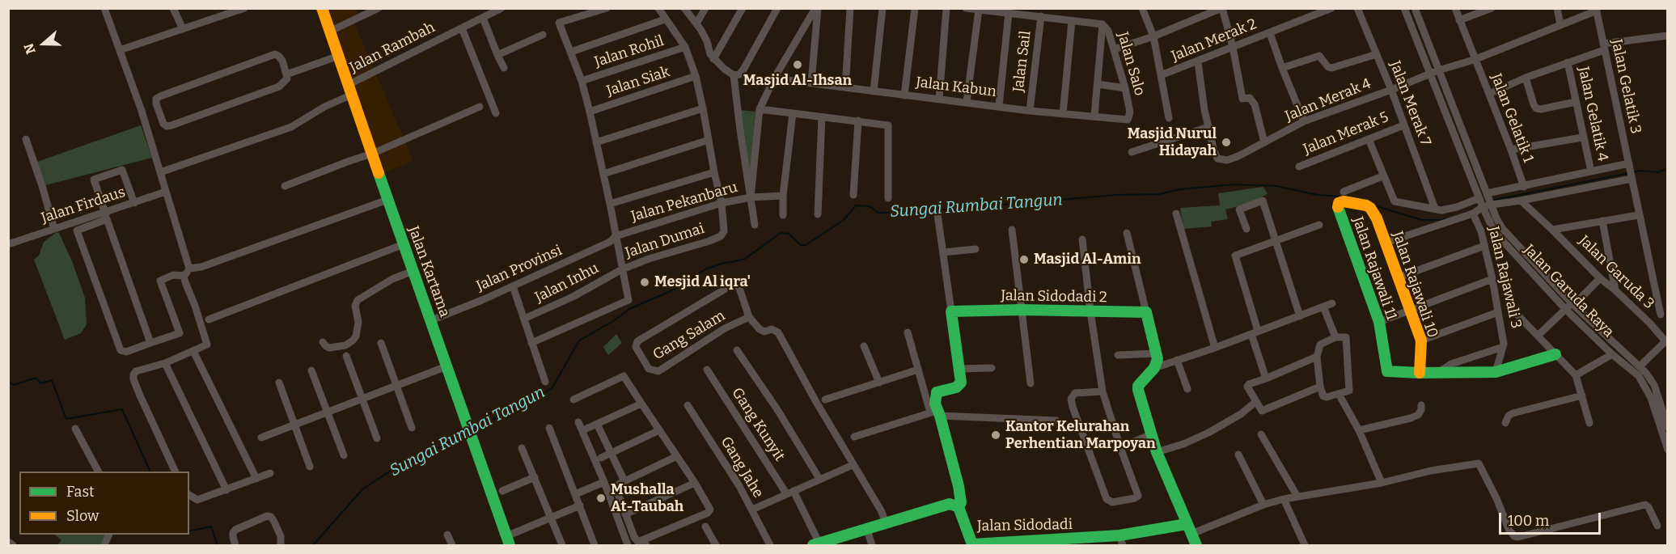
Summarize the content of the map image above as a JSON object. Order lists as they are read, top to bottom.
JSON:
{
  "streets": {
    "street": [
      "Jalan Merak 2",
      "Jalan Rambah",
      "Jalan Rohil",
      "Jalan Sail",
      "Jalan Salo",
      "Jalan Siak",
      "Jalan Gelatik 3",
      "Jalan Kabun",
      "Jalan Merak 4",
      "Jalan Merak 7",
      "Jalan Gelatik 4",
      "Jalan Gelatik 1",
      "Jalan Merak 5",
      "Jalan Pekanbaru",
      "Jalan Firdaus",
      "Jalan Dumai",
      "Jalan Provinsi",
      "Jalan Rajawali 11",
      "Jalan Kartama",
      "Jalan Garuda 3",
      "Jalan Rajawali 3",
      "Jalan Inhu",
      "Jalan Rajawali 10",
      "Jalan Garuda Raya",
      "Jalan Sidodadi 2",
      "Gang Salam",
      "Gang Kunyit",
      "Gang Jahe",
      "Jalan Sidodadi"
    ]
  },
  "crossings": [
    ["Jalan Rambah", "Jalan Kartama"],
    ["Jalan Rohil", "Jalan Dumai"],
    ["Jalan Sail", "Jalan Kabun"],
    ["Jalan Salo", "Jalan Kabun"],
    ["Jalan Siak", "Jalan Dumai"],
    ["Jalan Gelatik 3", "Jalan Merak 4"],
    ["Jalan Merak 4", "Jalan Merak 7"],
    ["Jalan Merak 4", "Jalan Gelatik 1"],
    ["Jalan Merak 4", "Jalan Garuda Raya"],
    ["Jalan Merak 7", "Jalan Merak 5"],
    ["Jalan Pekanbaru", "Jalan Dumai"],
    ["Jalan Pekanbaru", "Jalan Provinsi"],
    ["Jalan Dumai", "Jalan Provinsi"],
    ["Jalan Dumai", "Jalan Inhu"],
    ["Jalan Provinsi", "Jalan Kartama"],
    ["Jalan Provinsi", "Jalan Inhu"],
    ["Jalan Rajawali 11", "Jalan Rajawali 10"],
    ["Jalan Garuda 3", "Jalan Garuda Raya"],
    ["Gang Kunyit", "Jalan Sidodadi"]
  ],
  "water": ["Sungai Rumbai Tangun"],
  "places": [
    "Masjid Al-Ihsan",
    "Masjid Nurul Hidayah",
    "Masjid Al-Amin",
    "Mesjid Al iqra'",
    "Kantor Kelurahan Perhentian Marpoyan",
    "Mushalla At-Taubah"
  ],
  "legend": ["Fast", "Slow"],
  "scale_bar": "100 m",
  "north": "left"
}
